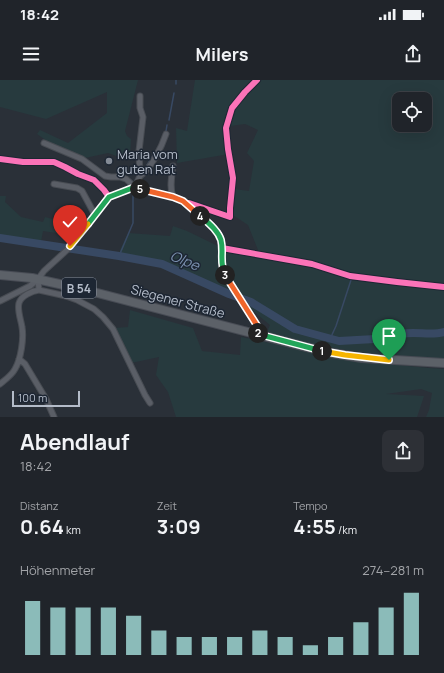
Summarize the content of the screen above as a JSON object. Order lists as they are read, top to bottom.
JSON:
{
  "streets": {
    "main road": ["B 54", "Siegener Straße"]
  },
  "water": ["Olpe"],
  "places": ["Maria vom guten Rat"],
  "scale_bar": "100 m",
  "page": {
    "status": "18:42",
    "header": "Milers",
    "pins": [
      "5",
      "4",
      "3",
      "2",
      "1"
    ],
    "scale": "100 m",
    "heading": ["Abendlauf", "18:42"],
    "stats": [
      ["Distanz", "0.64 km"],
      ["Zeit", "3:09"],
      ["Tempo", "4:55 /km"]
    ],
    "chart": ["Höhenmeter", "274–281 m"]
  }
}
